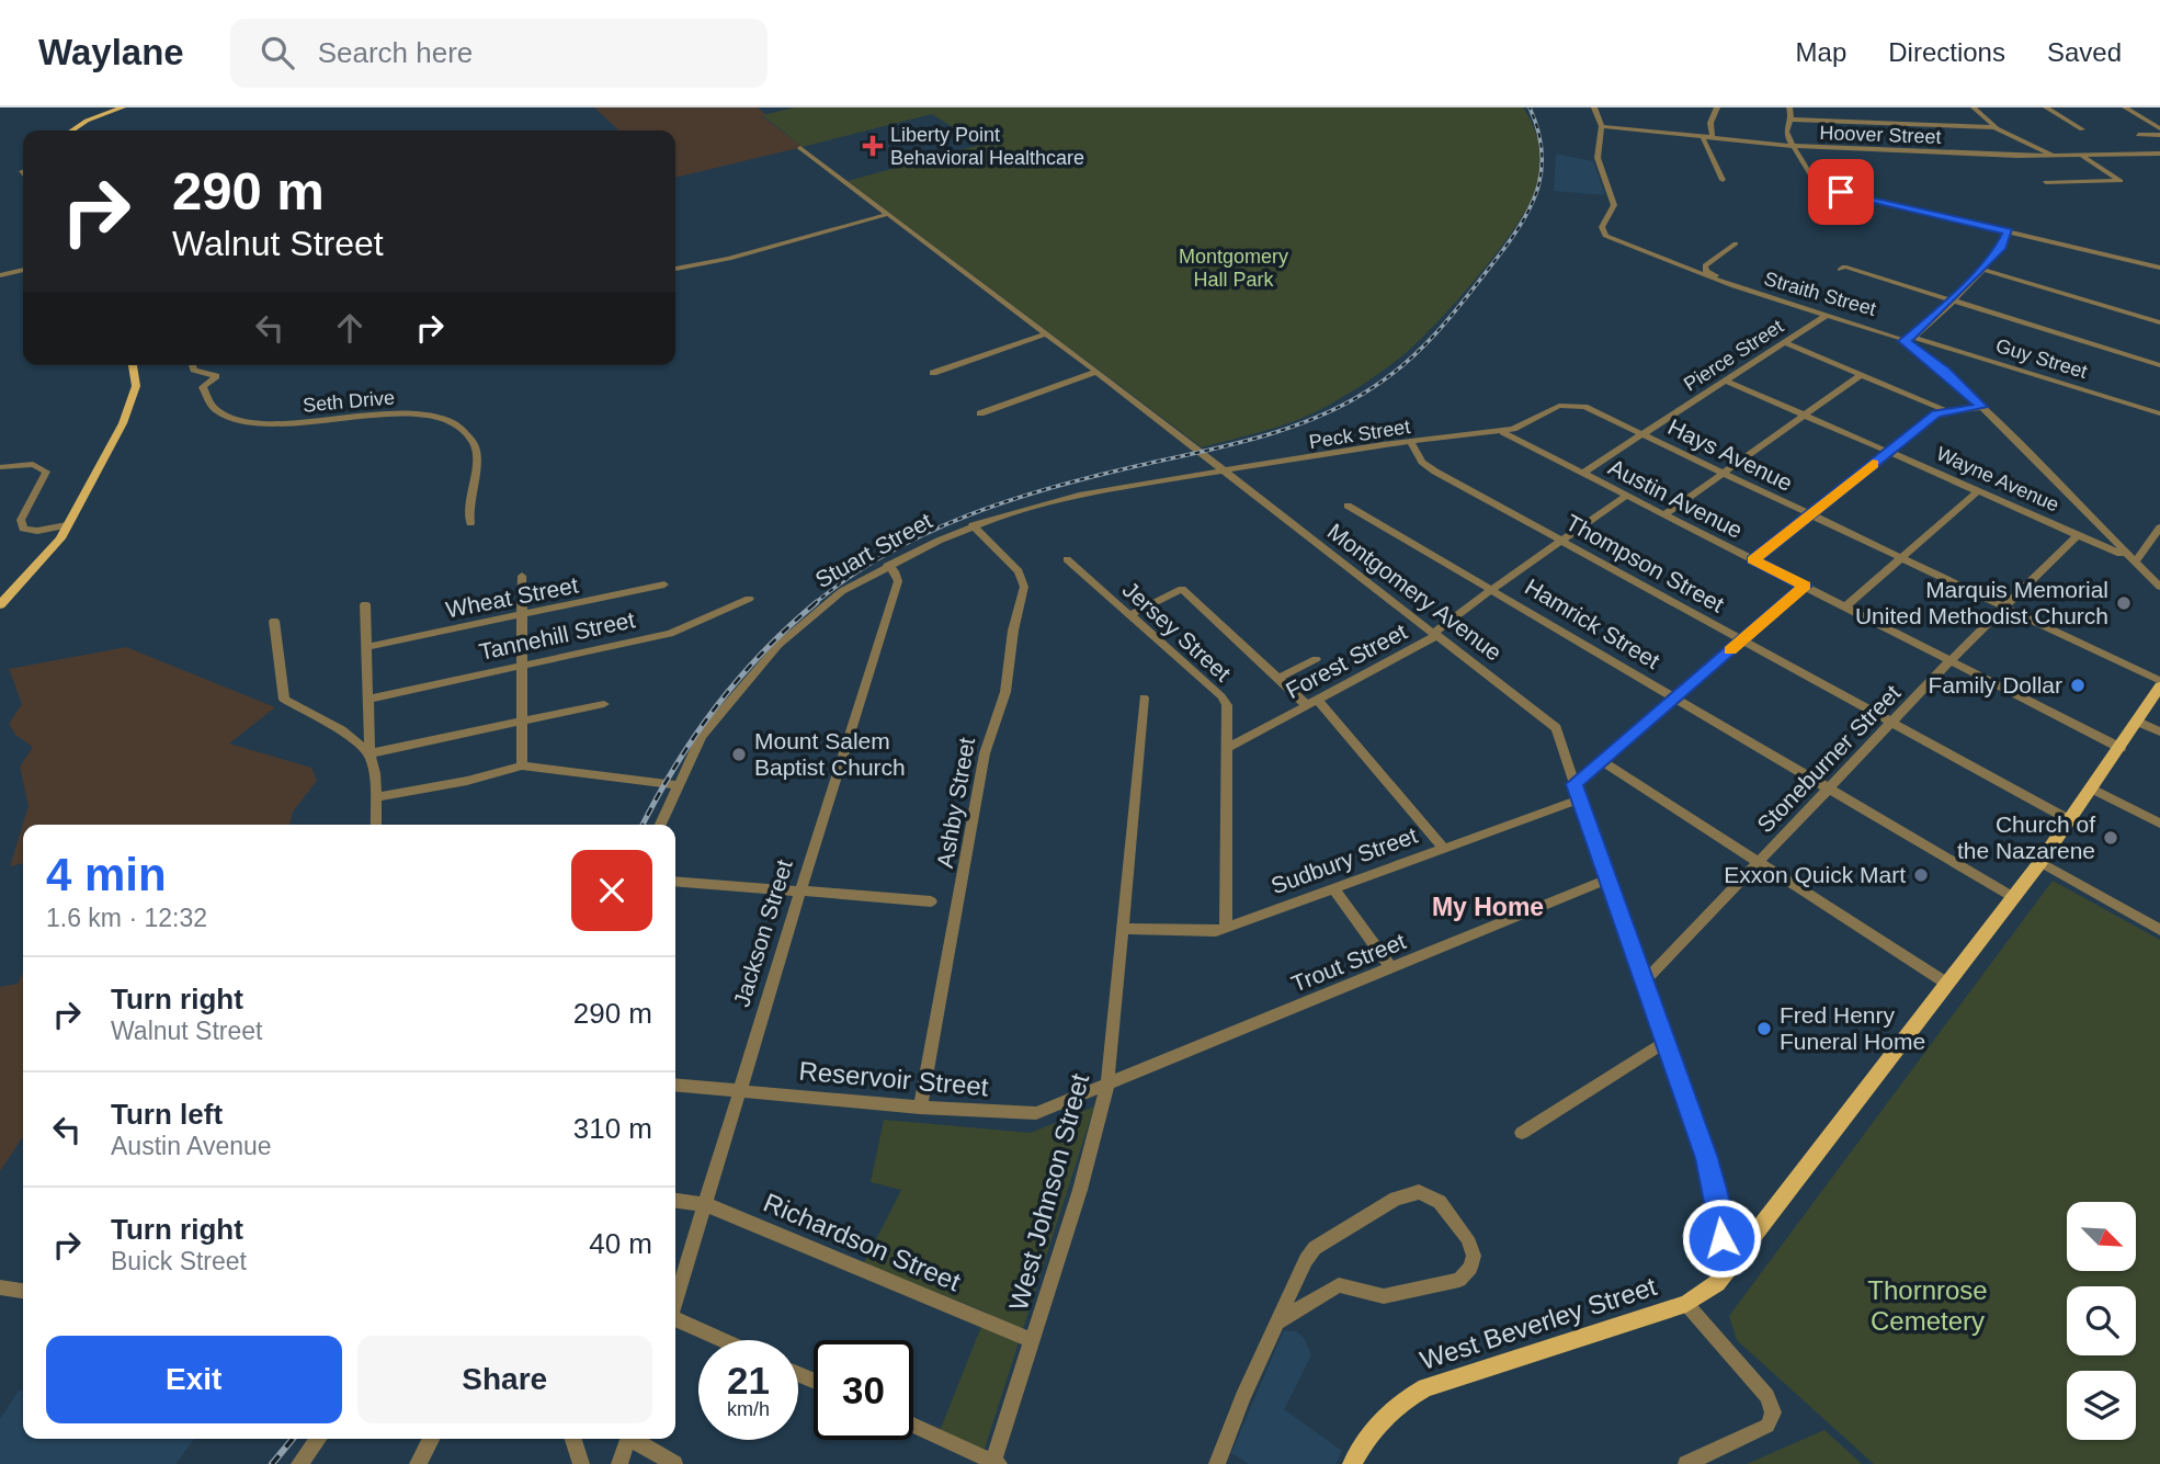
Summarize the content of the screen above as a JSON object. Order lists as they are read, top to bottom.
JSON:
{
  "streets": {
    "main road": ["West Beverley Street"],
    "street": [
      "Hoover Street",
      "Straith Street",
      "Pierce Street",
      "Guy Street",
      "Seth Drive",
      "Peck Street",
      "Hays Avenue",
      "Wayne Avenue",
      "Austin Avenue",
      "Stuart Street",
      "Thompson Street",
      "Montgomery Avenue",
      "Wheat Street",
      "Hamrick Street",
      "Jersey Street",
      "Tannehill Street",
      "Forest Street",
      "Stoneburner Street",
      "Ashby Street",
      "Sudbury Street",
      "Jackson Street",
      "Trout Street",
      "Reservoir Street",
      "West Johnson Street",
      "Richardson Street"
    ]
  },
  "crossings": [
    ["Hoover Street", "Straith Street"],
    ["Straith Street", "Pierce Street"],
    ["Straith Street", "Guy Street"],
    ["Straith Street", "Wayne Avenue"],
    ["Pierce Street", "Hays Avenue"],
    ["Pierce Street", "Wayne Avenue"],
    ["Pierce Street", "Austin Avenue"],
    ["Peck Street", "Hays Avenue"],
    ["Peck Street", "Austin Avenue"],
    ["Peck Street", "Stuart Street"],
    ["Peck Street", "Thompson Street"],
    ["Peck Street", "Montgomery Avenue"],
    ["Hays Avenue", "Stoneburner Street"],
    ["Hays Avenue", "West Beverley Street"],
    ["Wayne Avenue", "Stoneburner Street"],
    ["Austin Avenue", "Forest Street"],
    ["Austin Avenue", "Stoneburner Street"],
    ["Austin Avenue", "West Beverley Street"],
    ["Stuart Street", "Montgomery Avenue"],
    ["Stuart Street", "Ashby Street"],
    ["Stuart Street", "Jackson Street"],
    ["Thompson Street", "Forest Street"],
    ["Thompson Street", "Stoneburner Street"],
    ["Thompson Street", "West Beverley Street"],
    ["Montgomery Avenue", "Forest Street"],
    ["Montgomery Avenue", "Stoneburner Street"],
    ["Montgomery Avenue", "Sudbury Street"],
    ["Montgomery Avenue", "Trout Street"],
    ["Montgomery Avenue", "West Beverley Street"],
    ["Hamrick Street", "Forest Street"],
    ["Hamrick Street", "Stoneburner Street"],
    ["Hamrick Street", "West Beverley Street"],
    ["Jersey Street", "Forest Street"],
    ["Jersey Street", "Sudbury Street"],
    ["Ashby Street", "Reservoir Street"],
    ["Sudbury Street", "West Johnson Street"],
    ["Jackson Street", "Reservoir Street"],
    ["Jackson Street", "Richardson Street"],
    ["Trout Street", "Reservoir Street"],
    ["Trout Street", "West Johnson Street"],
    ["Reservoir Street", "West Johnson Street"],
    ["West Johnson Street", "Richardson Street"]
  ],
  "districts": ["My Home"],
  "parks": ["Montgomery Hall Park", "Thornrose Cemetery"],
  "places": {
    "health": ["Liberty Point Behavioral Healthcare"],
    "other": [
      "Marquis Memorial United Methodist Church",
      "Family Dollar",
      "Mount Salem Baptist Church",
      "Church of the Nazarene",
      "Exxon Quick Mart",
      "Fred Henry Funeral Home"
    ]
  },
  "north": "bottom right",
  "page": {
    "header": "Waylane",
    "search": "Search here",
    "nav": ["Map", "Directions", "Saved"],
    "turn": ["290 m", "Walnut Street"],
    "heading": ["4 min", "1.6 km · 12:32"],
    "list": [
      {
        "name": "Turn right",
        "note": "Walnut Street",
        "value": "290 m"
      },
      {
        "name": "Turn left",
        "note": "Austin Avenue",
        "value": "310 m"
      },
      {
        "name": "Turn right",
        "note": "Buick Street",
        "value": "40 m"
      }
    ],
    "buttons": ["Exit", "Share"],
    "speed": "21 km/h",
    "limit": "30"
  }
}
